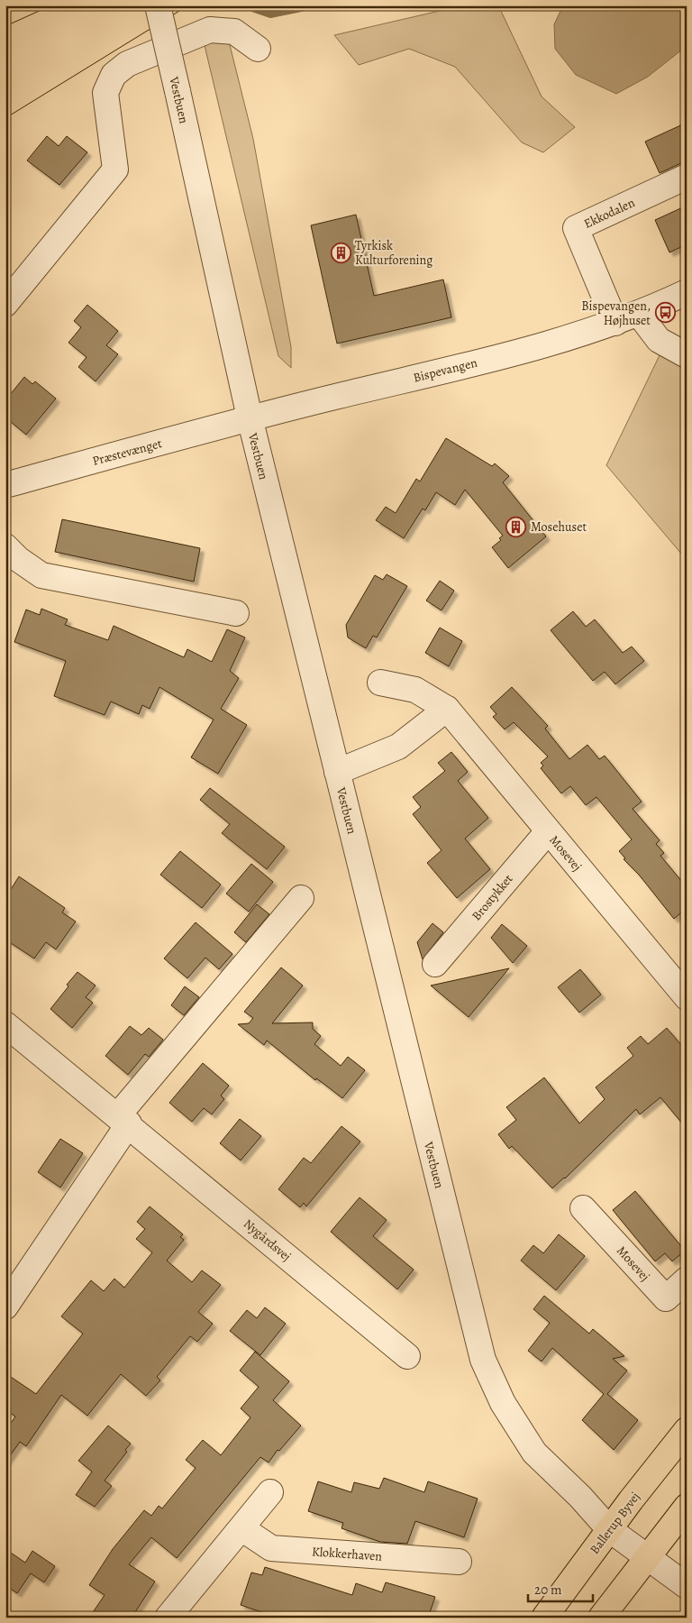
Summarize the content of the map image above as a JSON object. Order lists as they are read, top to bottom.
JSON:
{
  "streets": {
    "main road": ["Ballerup Byvej"],
    "street": [
      "Vestbuen",
      "Ekkodalen",
      "Bispevangen",
      "Præstevænget",
      "Mosevej",
      "Brostykket",
      "Nygårdsvej",
      "Klokkerhaven"
    ]
  },
  "crossings": [
    ["Vestbuen", "Bispevangen"],
    ["Vestbuen", "Præstevænget"],
    ["Vestbuen", "Ballerup Byvej"],
    ["Ekkodalen", "Bispevangen"],
    ["Bispevangen", "Præstevænget"],
    ["Mosevej", "Brostykket"]
  ],
  "places": {
    "building": ["Tyrkisk Kulturforening", "Mosehuset"],
    "bus stop": ["Bispevangen, Højhuset"]
  },
  "scale_bar": "20 m"
}
